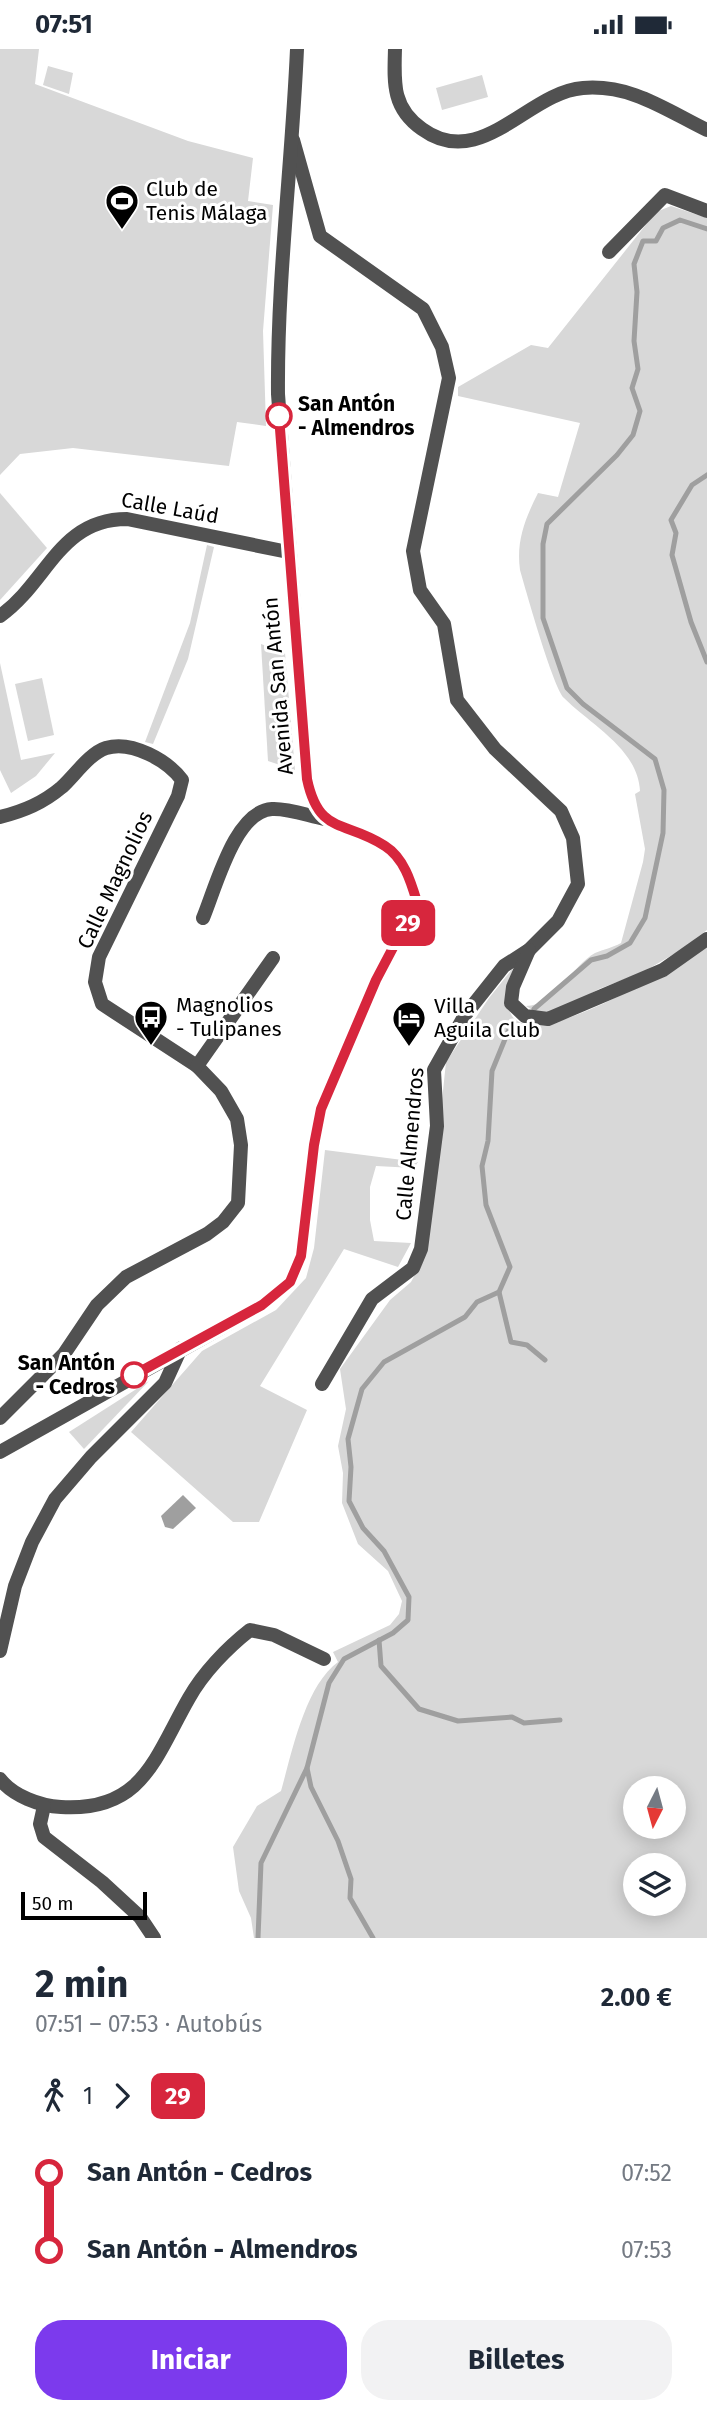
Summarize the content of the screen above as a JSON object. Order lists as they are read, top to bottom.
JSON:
{
  "streets": {
    "street": [
      "Calle Laúd",
      "Avenida San Antón",
      "Calle Magnolios",
      "Calle Almendros"
    ]
  },
  "crossings": [
    ["Calle Laúd", "Avenida San Antón"],
    ["Avenida San Antón", "Calle Almendros"]
  ],
  "places": {
    "sports": ["Club de Tenis Málaga"],
    "other": ["San Antón - Almendros", "San Antón - Cedros"],
    "bus stop": ["Magnolios - Tulipanes"],
    "hotel": ["Villa Aguila Club"]
  },
  "lines": ["bus line 29"],
  "scale_bar": "50 m",
  "north": "bottom",
  "page": {
    "status": "07:51",
    "on_map": "29",
    "scale": "50 m",
    "heading": ["2 min", "07:51 – 07:53 · Autobús", "2.00 €"],
    "legs": ["1", "29"],
    "list": [
      {
        "name": "San Antón - Cedros",
        "value": "07:52"
      },
      {
        "name": "San Antón - Almendros",
        "value": "07:53"
      }
    ],
    "buttons": ["Iniciar", "Billetes"]
  }
}
